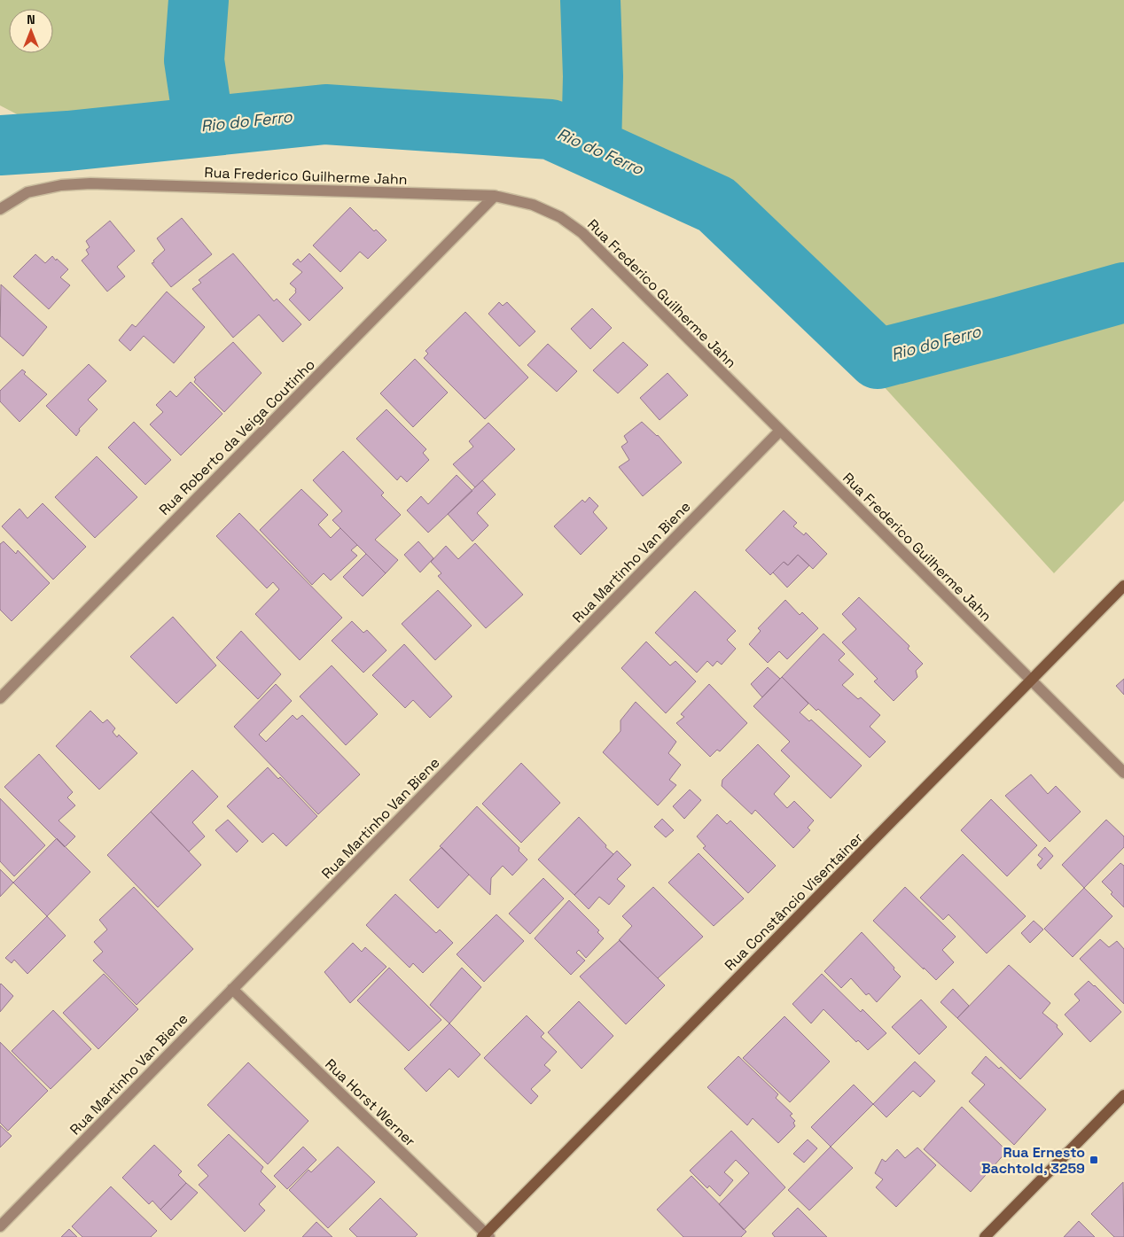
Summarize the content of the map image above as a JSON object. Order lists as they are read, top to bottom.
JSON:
{
  "streets": {
    "street": [
      "Rua Frederico Guilherme Jahn",
      "Rua Roberto da Veiga Coutinho",
      "Rua Martinho Van Biene",
      "Rua Constâncio Visentainer",
      "Rua Horst Werner"
    ]
  },
  "crossings": [
    ["Rua Frederico Guilherme Jahn", "Rua Roberto da Veiga Coutinho"],
    ["Rua Frederico Guilherme Jahn", "Rua Martinho Van Biene"],
    ["Rua Frederico Guilherme Jahn", "Rua Constâncio Visentainer"],
    ["Rua Martinho Van Biene", "Rua Horst Werner"],
    ["Rua Constâncio Visentainer", "Rua Horst Werner"]
  ],
  "water": ["Rio do Ferro"],
  "places": {
    "transit": ["Rua Ernesto Bachtold, 3259"]
  },
  "north": "top"
}
